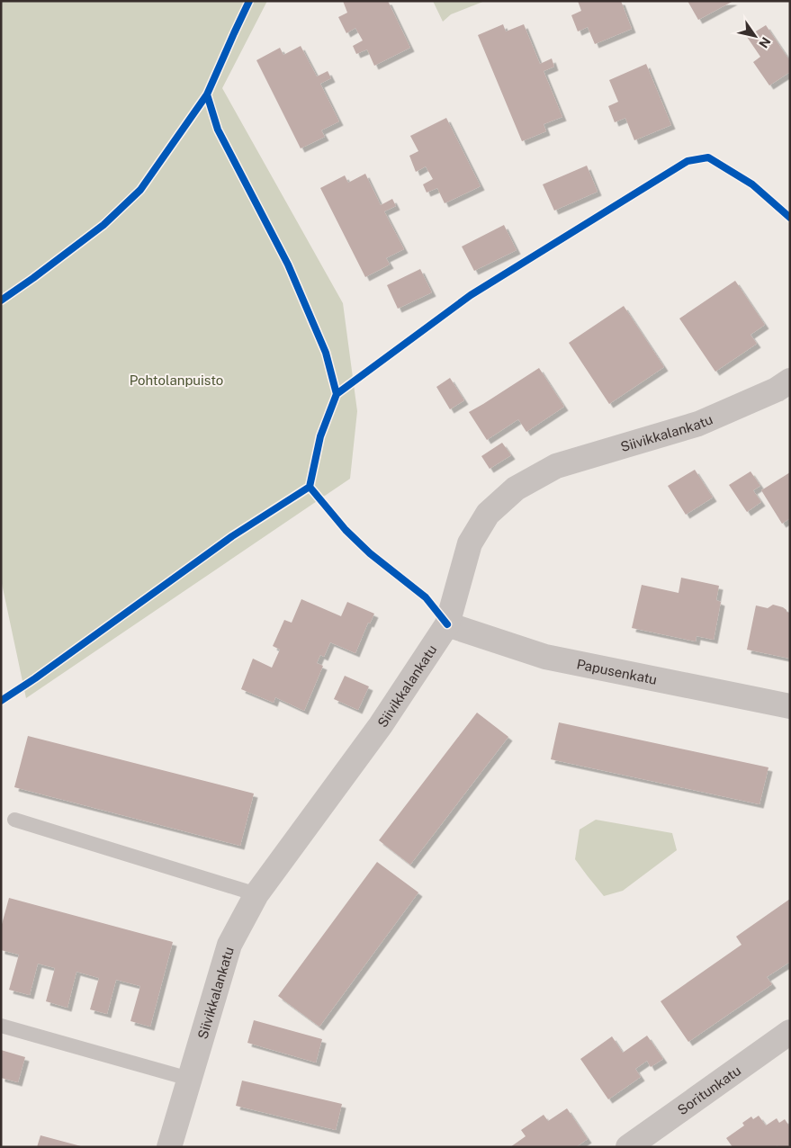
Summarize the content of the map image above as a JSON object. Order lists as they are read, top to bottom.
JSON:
{
  "streets": {
    "street": ["Siivikkalankatu", "Papusenkatu", "Soritunkatu"]
  },
  "crossings": [
    ["Siivikkalankatu", "Papusenkatu"]
  ],
  "parks": ["Pohtolanpuisto"],
  "north": "bottom right"
}
